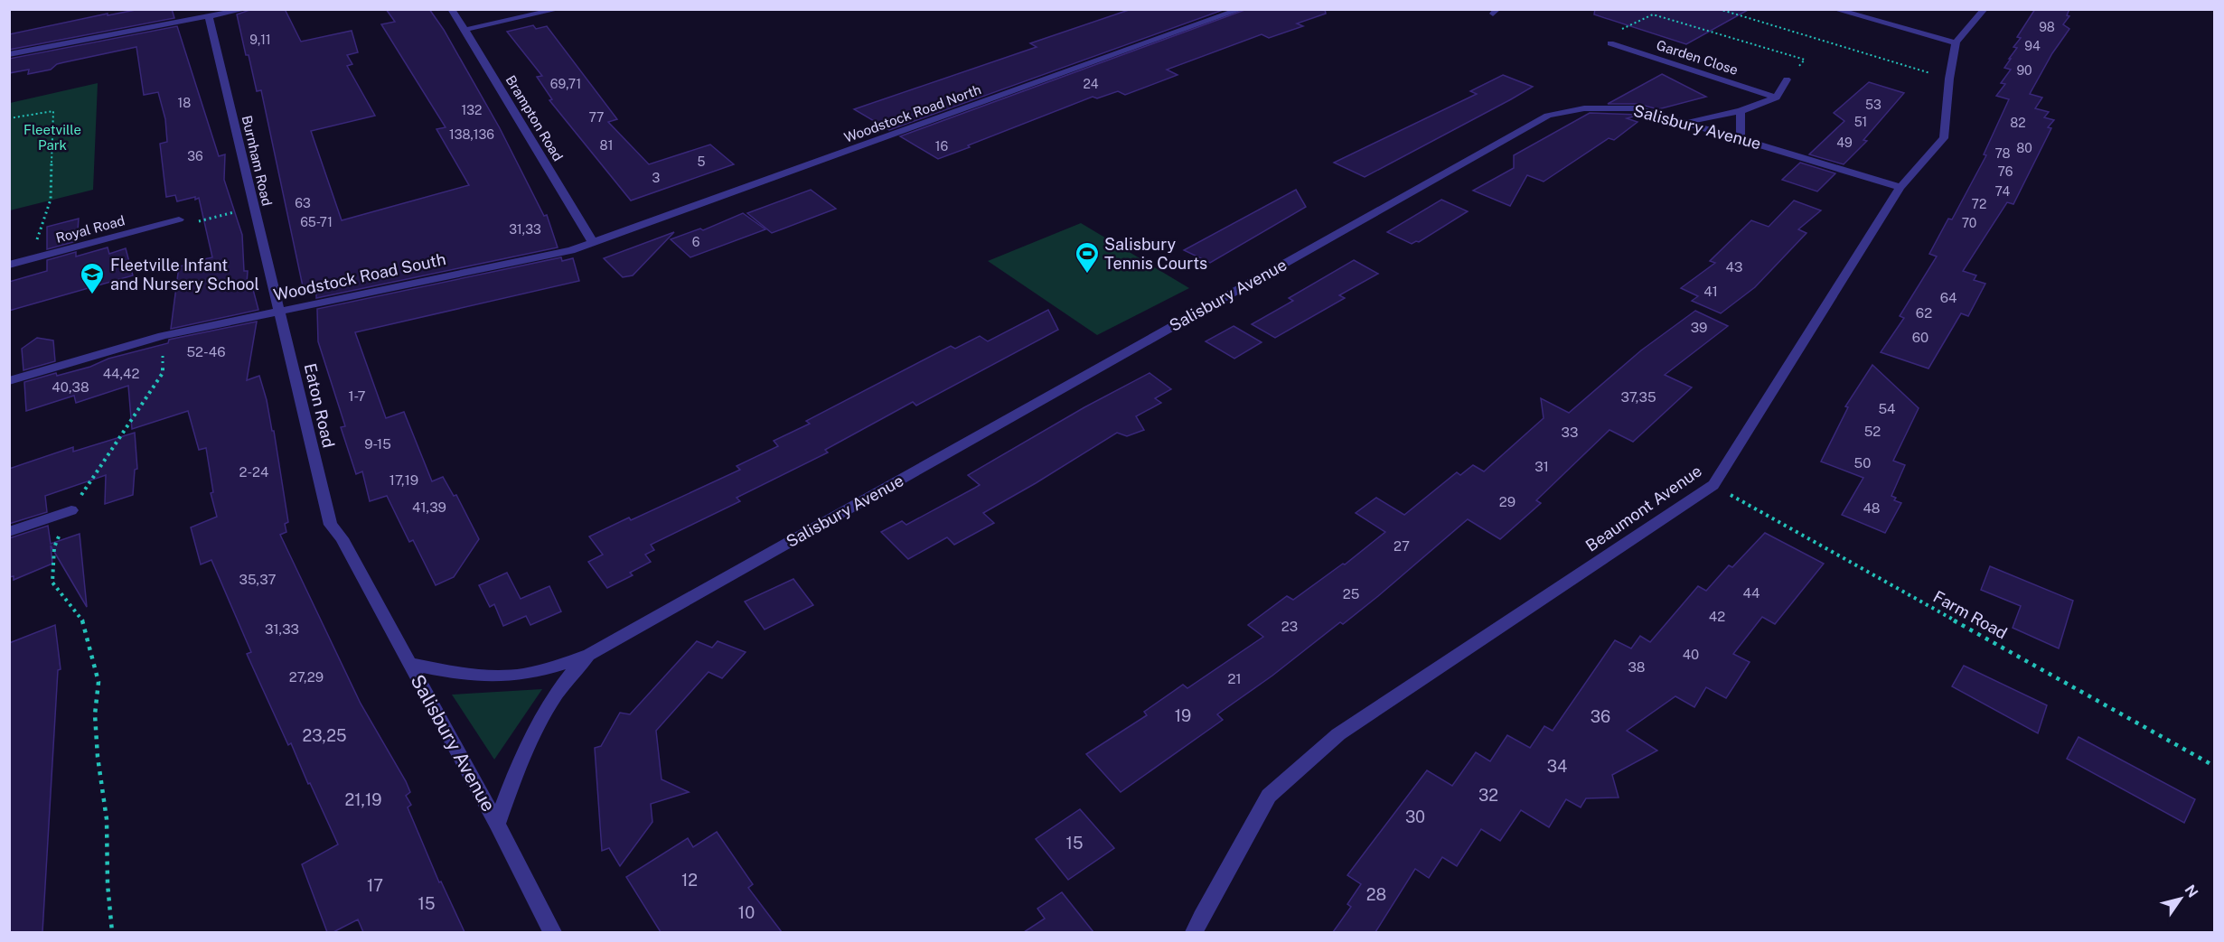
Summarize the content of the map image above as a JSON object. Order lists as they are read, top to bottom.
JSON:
{
  "streets": {
    "street": [
      "Garden Close",
      "Woodstock Road North",
      "Brampton Road",
      "Salisbury Avenue",
      "Burnham Road",
      "Royal Road",
      "Woodstock Road South",
      "Eaton Road",
      "Beaumont Avenue"
    ],
    "path": ["Farm Road"]
  },
  "crossings": [
    ["Woodstock Road North", "Brampton Road"],
    ["Woodstock Road North", "Woodstock Road South"],
    ["Brampton Road", "Woodstock Road South"],
    ["Salisbury Avenue", "Eaton Road"],
    ["Salisbury Avenue", "Beaumont Avenue"],
    ["Burnham Road", "Woodstock Road South"],
    ["Burnham Road", "Eaton Road"],
    ["Woodstock Road South", "Eaton Road"],
    ["Beaumont Avenue", "Farm Road"]
  ],
  "parks": ["Fleetville Park"],
  "places": {
    "sports": ["Salisbury Tennis Courts"],
    "school or university": ["Fleetville Infant and Nursery School"]
  },
  "house_numbers": [
    "98",
    "9,11",
    "94",
    "90",
    "69,71",
    "24",
    "18",
    "53",
    "132",
    "77",
    "51",
    "82",
    "138,136",
    "49",
    "81",
    "16",
    "80",
    "78",
    "36",
    "5",
    "76",
    "3",
    "74",
    "63",
    "72",
    "65-71",
    "70",
    "31,33",
    "6",
    "43",
    "41",
    "64",
    "62",
    "39",
    "60",
    "52-46",
    "44,42",
    "40,38",
    "1-7",
    "37,35",
    "54",
    "52",
    "33",
    "9-15",
    "50",
    "31",
    "2-24",
    "17,19",
    "29",
    "41,39",
    "48",
    "27",
    "35,37",
    "44",
    "25",
    "42",
    "23",
    "31,33",
    "40",
    "38",
    "27,29",
    "21",
    "19",
    "36",
    "23,25",
    "34",
    "32",
    "21,19",
    "30",
    "15",
    "12",
    "17",
    "28",
    "15",
    "10"
  ],
  "north": "top right"
}
